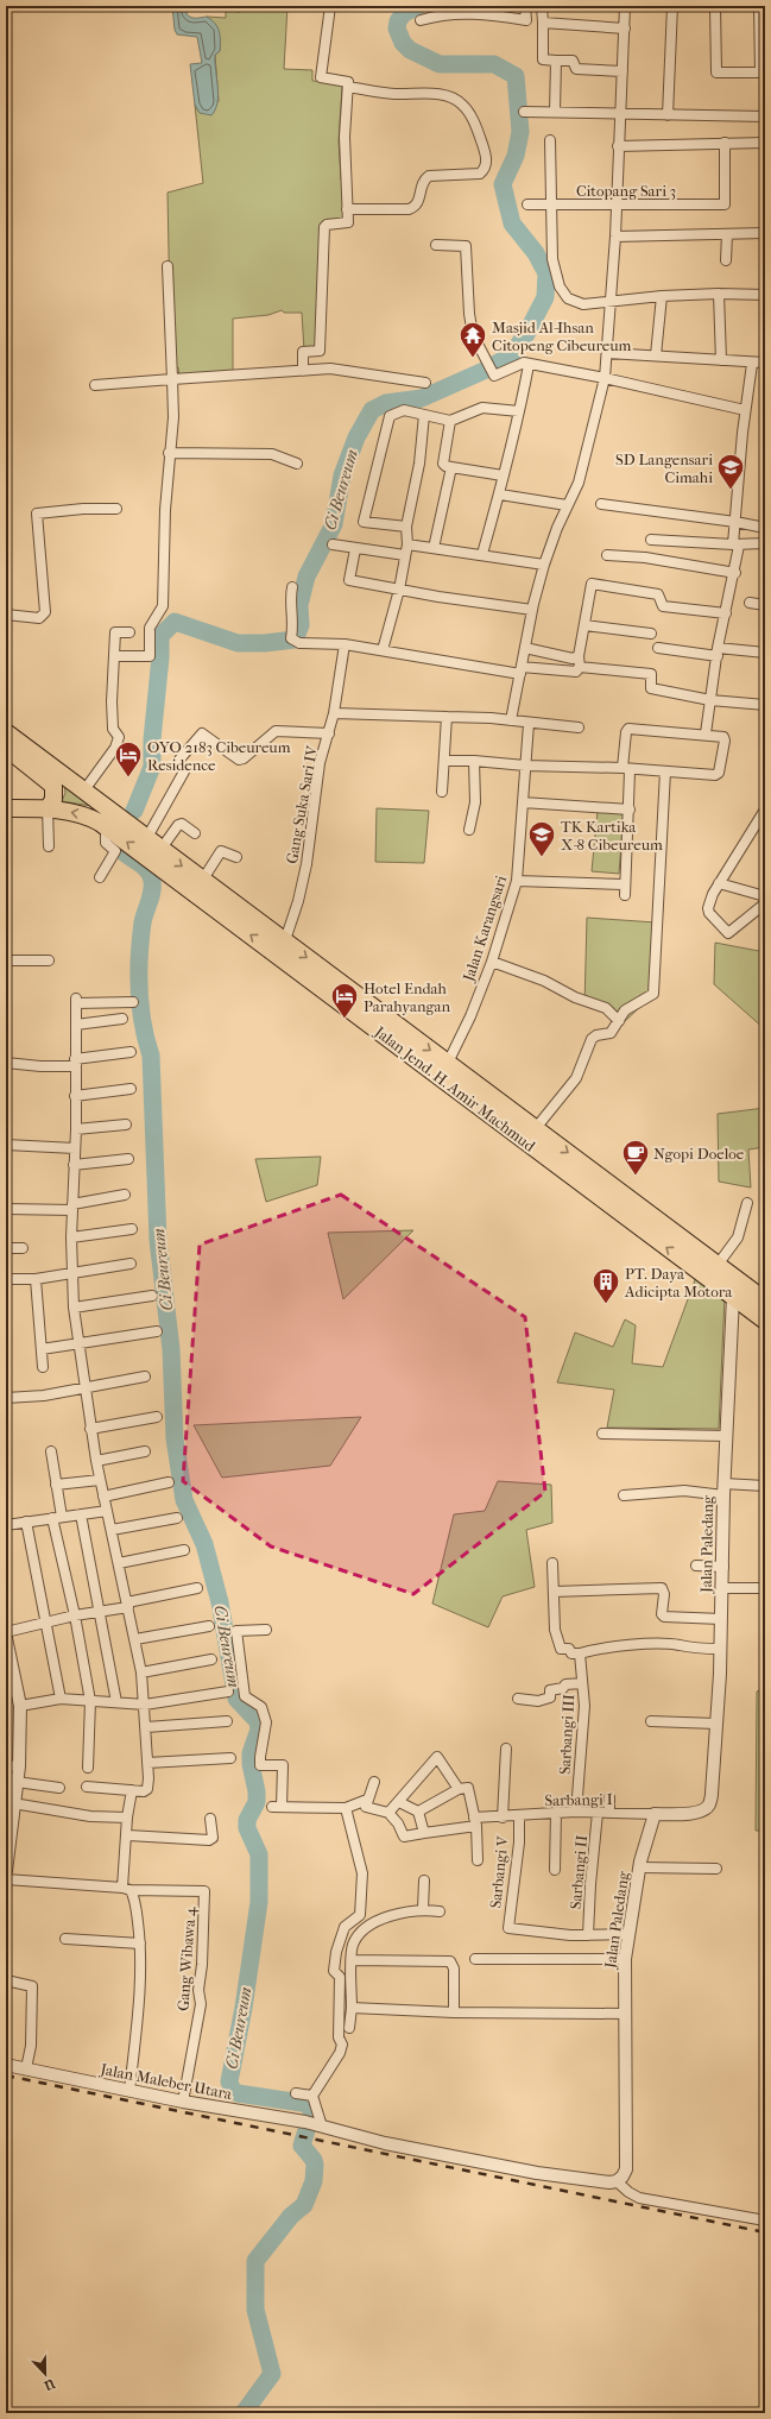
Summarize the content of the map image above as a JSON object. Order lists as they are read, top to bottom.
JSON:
{
  "streets": {
    "highway": ["Jalan Jend. H. Amir Machmud"],
    "street": [
      "Citopang Sari 3",
      "Gang Suka Sari IV",
      "Jalan Karangsari",
      "Jalan Paledang",
      "Sarbangi III",
      "Sarbangi I",
      "Sarbangi V",
      "Sarbangi II",
      "Gang Wibawa 4",
      "Jalan Maleber Utara"
    ]
  },
  "crossings": [
    ["Gang Suka Sari IV", "Jalan Jend. H. Amir Machmud"],
    ["Jalan Karangsari", "Jalan Jend. H. Amir Machmud"],
    ["Jalan Jend. H. Amir Machmud", "Jalan Paledang"],
    ["Jalan Paledang", "Sarbangi I"],
    ["Sarbangi III", "Sarbangi I"],
    ["Sarbangi I", "Sarbangi V"],
    ["Sarbangi I", "Sarbangi II"],
    ["Sarbangi V", "Sarbangi II"],
    ["Gang Wibawa 4", "Jalan Maleber Utara"]
  ],
  "water": ["Ci Beureum"],
  "places": {
    "temple": ["Masjid Al-Ihsan Citopeng Cibeureum"],
    "school or university": ["SD Langensari Cimahi", "TK Kartika X-8 Cibeureum"],
    "hotel": ["OYO 2183 Cibeureum Residence", "Hotel Endah Parahyangan"],
    "cafe": ["Ngopi Doeloe"],
    "building": ["PT. Daya Adicipta Motora"]
  },
  "north": "bottom"
}
